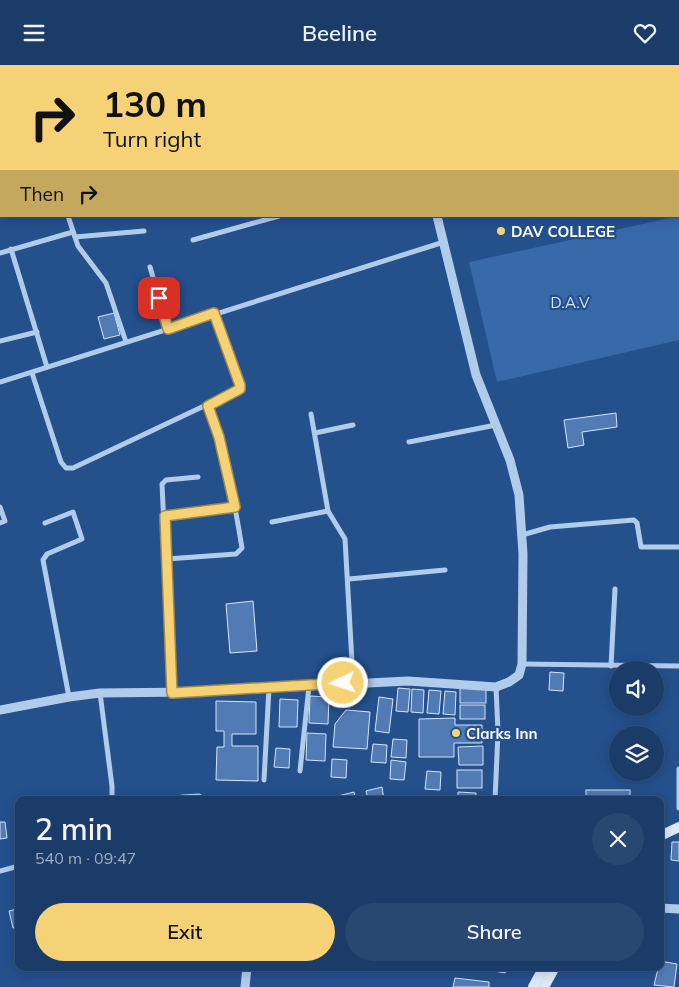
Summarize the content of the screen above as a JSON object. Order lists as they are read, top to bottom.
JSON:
{
  "parks": ["D.A.V"],
  "places": ["DAV COLLEGE", "Clarks Inn"],
  "page": {
    "header": "Beeline",
    "turn": ["130 m", "Turn right"],
    "then": "Then",
    "heading": ["2 min", "540 m · 09:47"],
    "buttons": ["Exit", "Share"]
  }
}
